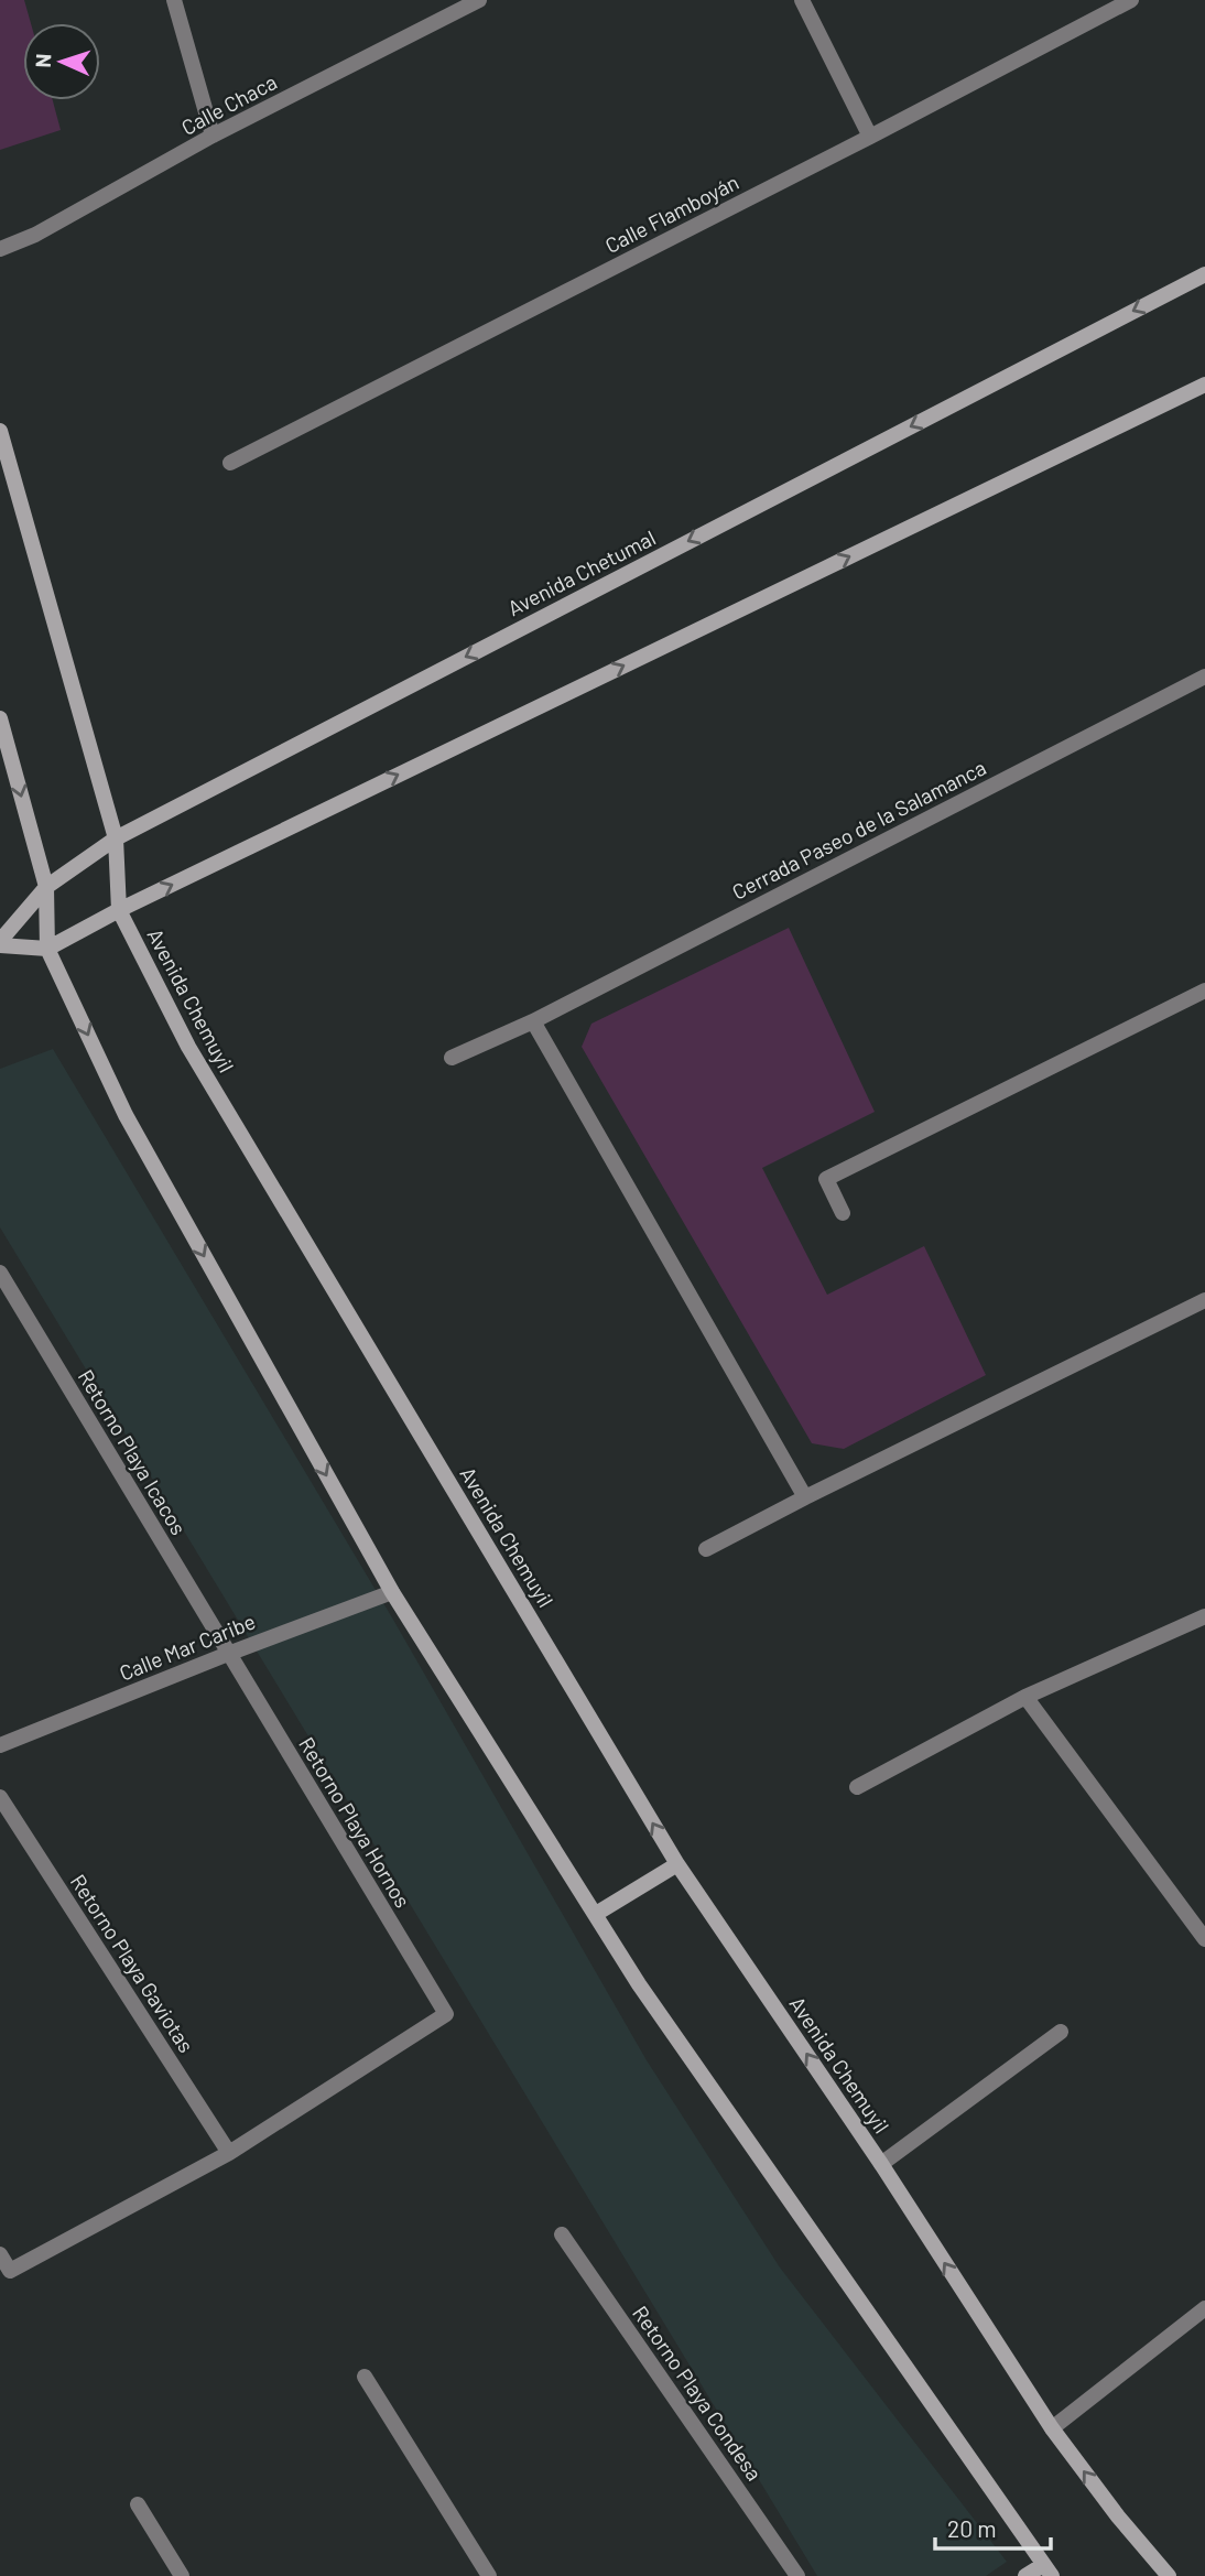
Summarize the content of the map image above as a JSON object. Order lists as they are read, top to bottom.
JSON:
{
  "streets": {
    "main road": ["Avenida Chetumal", "Avenida Chemuyil"],
    "street": [
      "Calle Chaca",
      "Calle Flamboyán",
      "Cerrada Paseo de la Salamanca",
      "Retorno Playa Icacos",
      "Calle Mar Caribe",
      "Retorno Playa Hornos",
      "Retorno Playa Gaviotas",
      "Retorno Playa Condesa"
    ]
  },
  "crossings": [
    ["Avenida Chetumal", "Avenida Chemuyil"],
    ["Retorno Playa Icacos", "Calle Mar Caribe"],
    ["Retorno Playa Icacos", "Retorno Playa Hornos"],
    ["Calle Mar Caribe", "Retorno Playa Hornos"],
    ["Retorno Playa Hornos", "Retorno Playa Gaviotas"]
  ],
  "scale_bar": "20 m",
  "north": "left"
}
